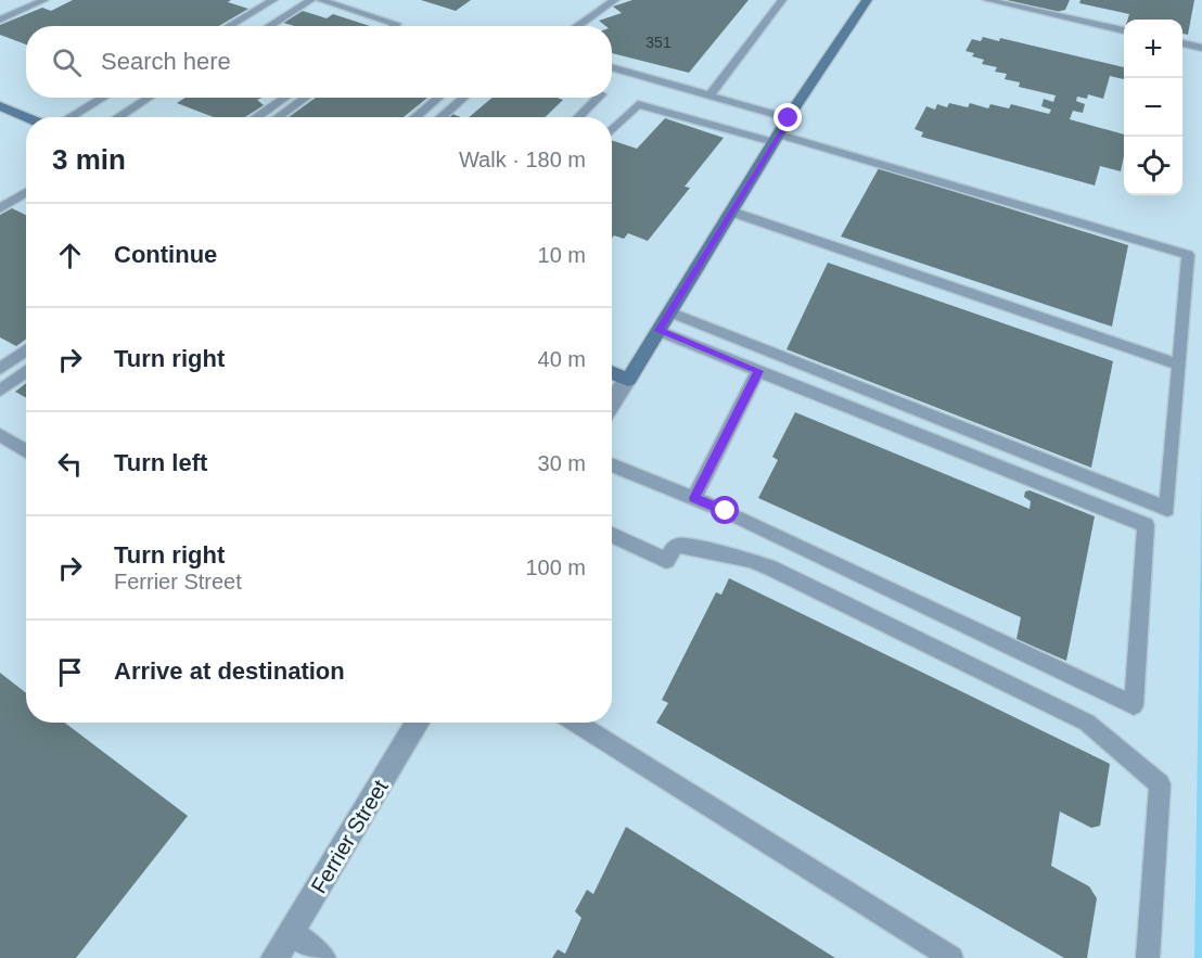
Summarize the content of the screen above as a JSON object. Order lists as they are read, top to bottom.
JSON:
{
  "streets": {
    "street": ["Ferrier Street"]
  },
  "house_numbers": ["351"],
  "page": {
    "map_buttons": ["+", "−"],
    "search": "Search here",
    "heading": ["3 min", "Walk · 180 m"],
    "list": [
      ["Continue", "10 m"],
      ["Turn right", "40 m"],
      ["Turn left", "30 m"],
      ["Turn right", "Ferrier Street", "100 m"],
      "Arrive at destination"
    ]
  }
}
